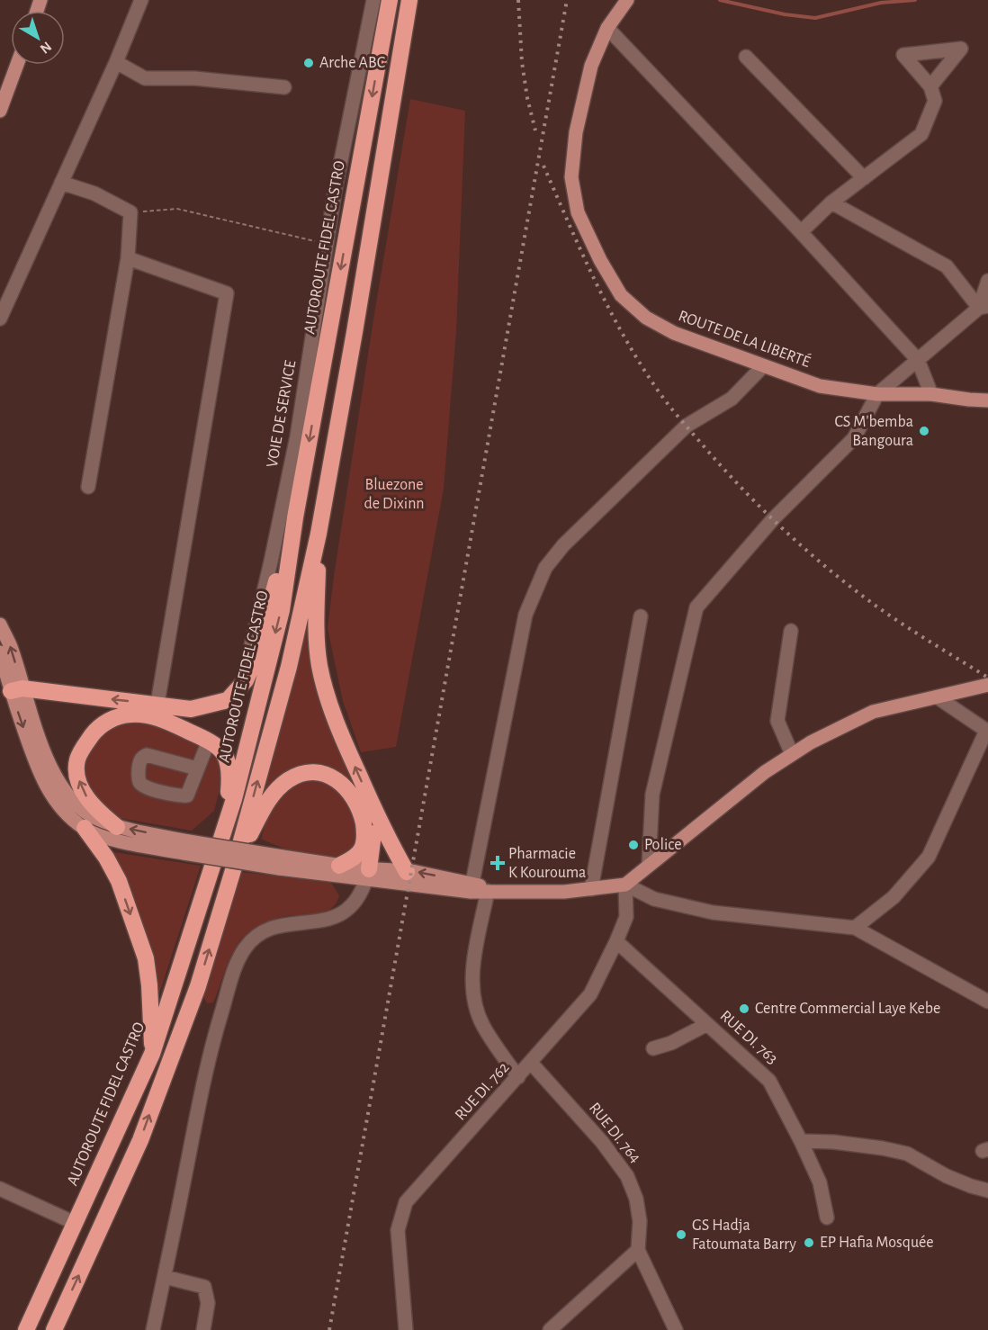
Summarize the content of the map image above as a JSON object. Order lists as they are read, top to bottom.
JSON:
{
  "streets": {
    "highway": ["AUTOROUTE FIDEL CASTRO"],
    "main road": ["ROUTE DE LA LIBERTÉ"],
    "street": [
      "VOIE DE SERVICE",
      "RUE DI. 763",
      "RUE DI. 762",
      "RUE DI. 764"
    ]
  },
  "crossings": [
    ["RUE DI. 763", "RUE DI. 762"],
    ["RUE DI. 762", "RUE DI. 764"]
  ],
  "parks": ["Bluezone de Dixinn"],
  "places": {
    "other": [
      "Arche ABC",
      "CS M'bemba Bangoura",
      "Police",
      "Centre Commercial Laye Kebe",
      "GS Hadja Fatoumata Barry",
      "EP Hafia Mosquée"
    ],
    "health": ["Pharmacie K Kourouma"]
  },
  "north": "bottom right"
}
